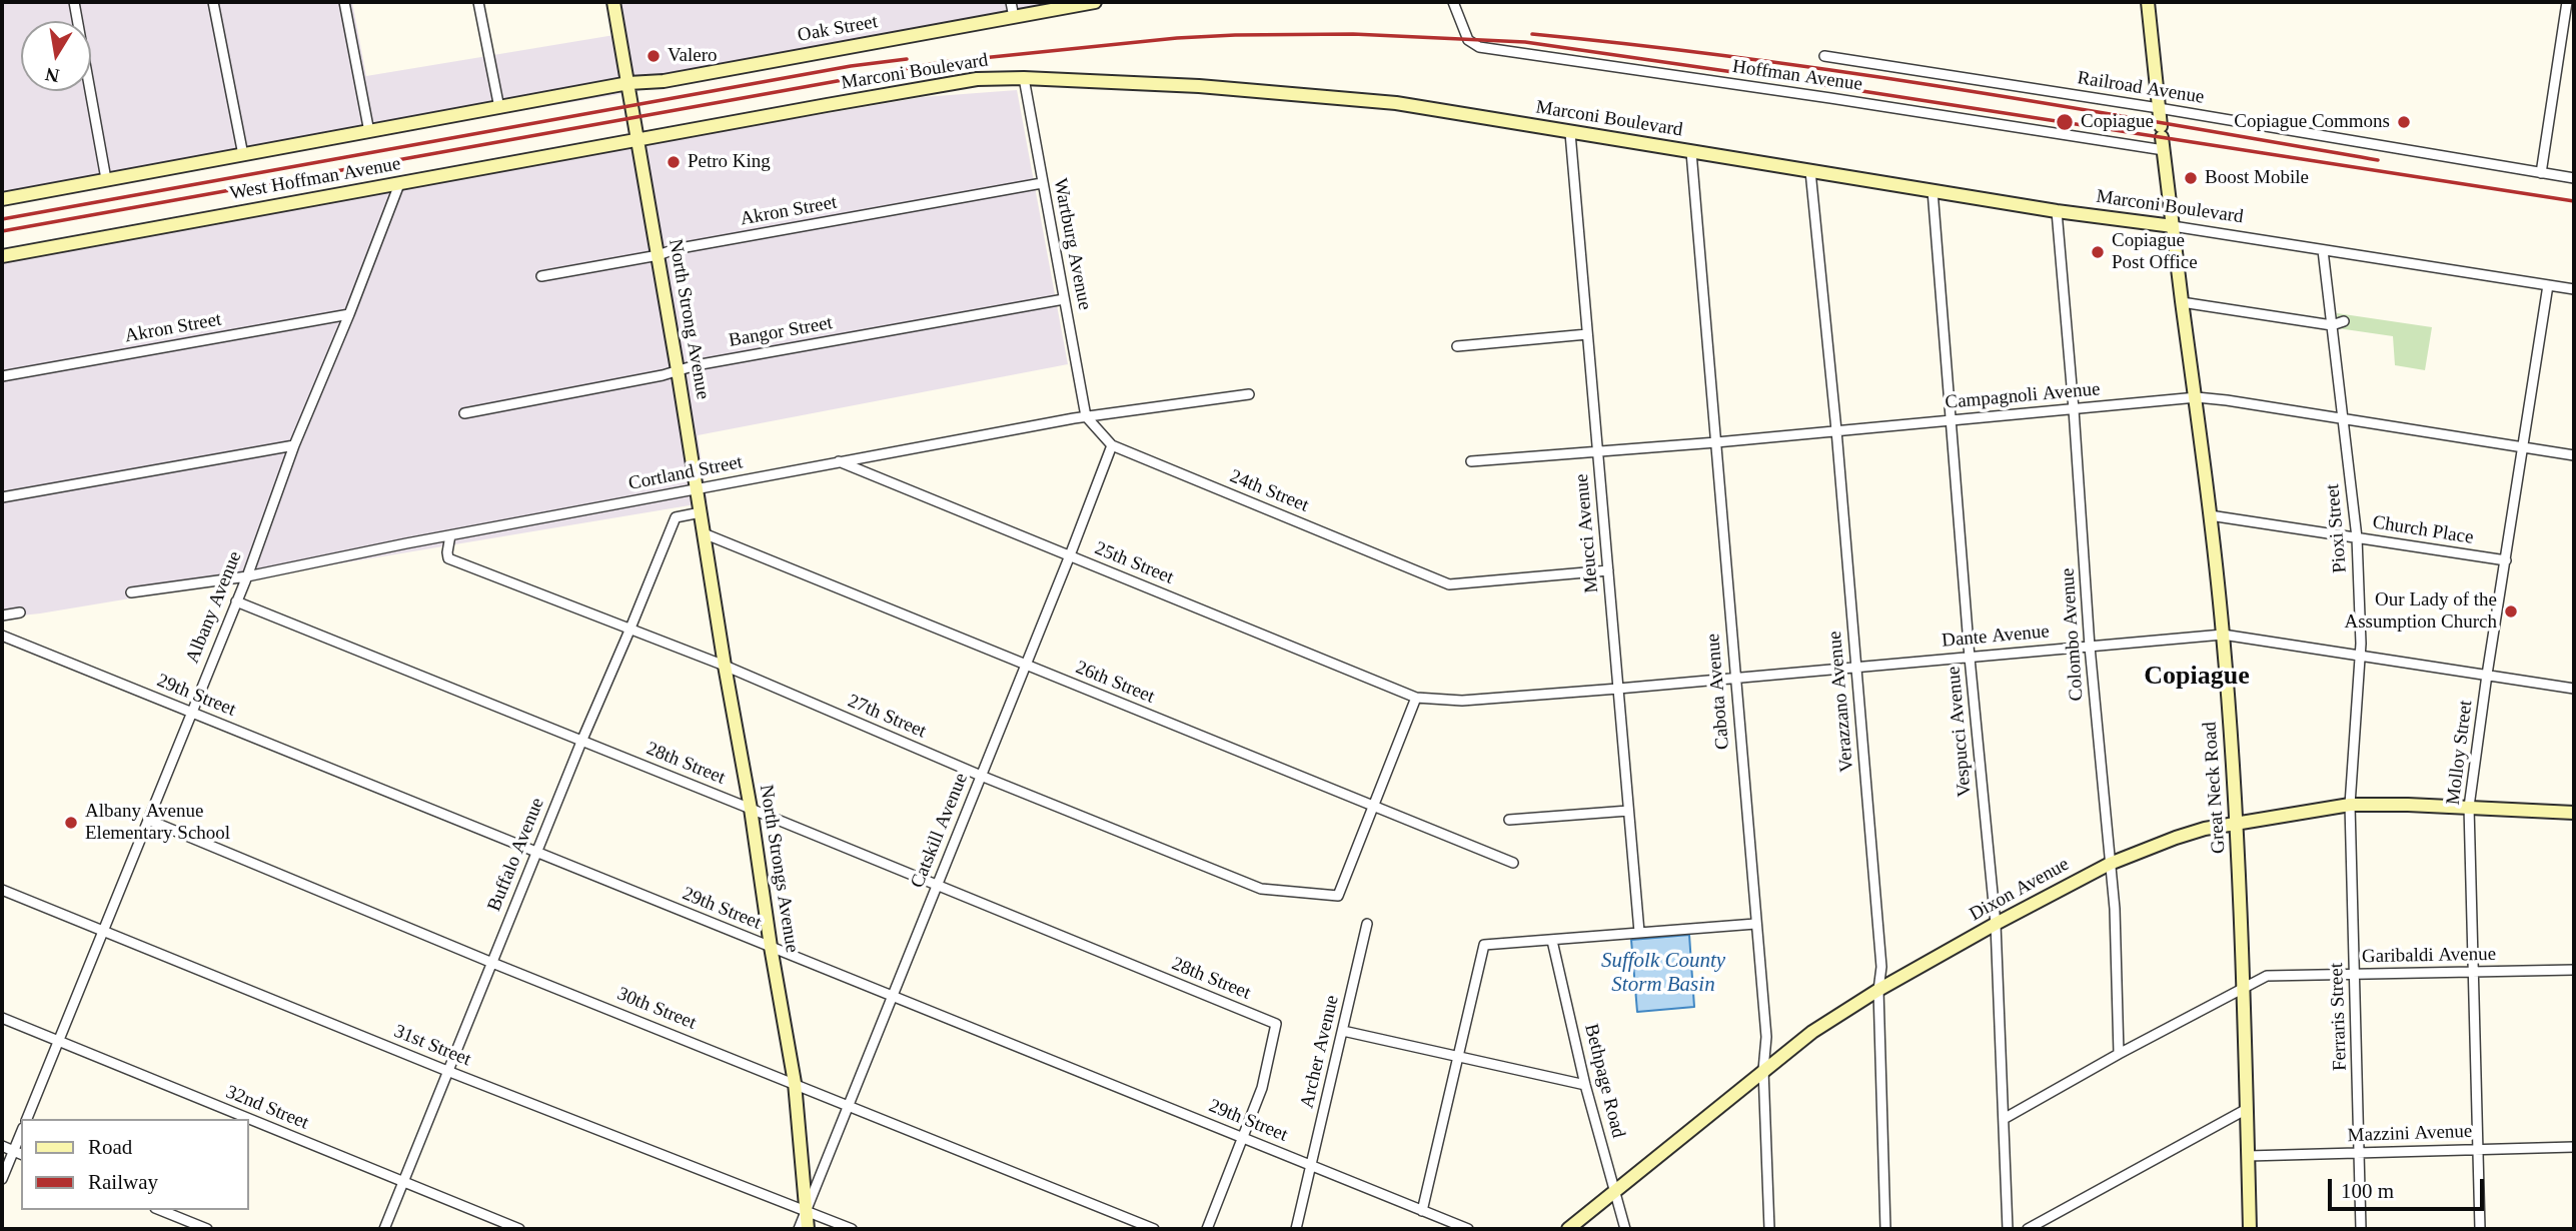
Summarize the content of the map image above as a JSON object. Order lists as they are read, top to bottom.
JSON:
{
  "streets": {
    "main road": [
      "Oak Street",
      "Marconi Boulevard",
      "West Hoffman Avenue",
      "North Strong Avenue",
      "Great Neck Road",
      "North Strongs Avenue",
      "Dixon Avenue"
    ],
    "street": [
      "Hoffman Avenue",
      "Railroad Avenue",
      "Akron Street",
      "Wartburg Avenue",
      "Bangor Street",
      "Campagnoli Avenue",
      "Cortland Street",
      "24th Street",
      "Pioxi Street",
      "Church Place",
      "Meucci Avenue",
      "25th Street",
      "Albany Avenue",
      "Colombo Avenue",
      "Dante Avenue",
      "26th Street",
      "Cabota Avenue",
      "29th Street",
      "Verazzano Avenue",
      "27th Street",
      "Vespucci Avenue",
      "Molloy Street",
      "28th Street",
      "Catskill Avenue",
      "Buffalo Avenue",
      "Garibaldi Avenue",
      "30th Street",
      "Ferraris Street",
      "31st Street",
      "Archer Avenue",
      "Bethpage Road",
      "32nd Street",
      "Mazzini Avenue"
    ]
  },
  "crossings": [
    ["Oak Street", "West Hoffman Avenue"],
    ["Oak Street", "North Strong Avenue"],
    ["Marconi Boulevard", "West Hoffman Avenue"],
    ["Marconi Boulevard", "Wartburg Avenue"],
    ["Marconi Boulevard", "North Strong Avenue"],
    ["Marconi Boulevard", "Pioxi Street"],
    ["Marconi Boulevard", "Meucci Avenue"],
    ["Marconi Boulevard", "Colombo Avenue"],
    ["Marconi Boulevard", "Cabota Avenue"],
    ["Marconi Boulevard", "Verazzano Avenue"],
    ["Marconi Boulevard", "Vespucci Avenue"],
    ["Marconi Boulevard", "Molloy Street"],
    ["Marconi Boulevard", "Great Neck Road"],
    ["Hoffman Avenue", "Great Neck Road"],
    ["Railroad Avenue", "Great Neck Road"],
    ["West Hoffman Avenue", "North Strong Avenue"],
    ["West Hoffman Avenue", "Albany Avenue"],
    ["Akron Street", "Wartburg Avenue"],
    ["Akron Street", "North Strong Avenue"],
    ["Akron Street", "Albany Avenue"],
    ["Wartburg Avenue", "Bangor Street"],
    ["Wartburg Avenue", "Cortland Street"],
    ["Wartburg Avenue", "24th Street"],
    ["North Strong Avenue", "Bangor Street"],
    ["North Strong Avenue", "Cortland Street"],
    ["North Strong Avenue", "26th Street"],
    ["North Strong Avenue", "Buffalo Avenue"],
    ["North Strong Avenue", "North Strongs Avenue"],
    ["Campagnoli Avenue", "Pioxi Street"],
    ["Campagnoli Avenue", "Meucci Avenue"],
    ["Campagnoli Avenue", "Colombo Avenue"],
    ["Campagnoli Avenue", "Cabota Avenue"],
    ["Campagnoli Avenue", "Verazzano Avenue"],
    ["Campagnoli Avenue", "Vespucci Avenue"],
    ["Campagnoli Avenue", "Molloy Street"],
    ["Campagnoli Avenue", "Great Neck Road"],
    ["Cortland Street", "24th Street"],
    ["Cortland Street", "25th Street"],
    ["Cortland Street", "Albany Avenue"],
    ["Cortland Street", "27th Street"],
    ["24th Street", "Meucci Avenue"],
    ["24th Street", "Catskill Avenue"],
    ["Pioxi Street", "Church Place"],
    ["Pioxi Street", "Dante Avenue"],
    ["Pioxi Street", "Dixon Avenue"],
    ["Pioxi Street", "Ferraris Street"],
    ["Church Place", "Molloy Street"],
    ["Church Place", "Great Neck Road"],
    ["Meucci Avenue", "Dante Avenue"],
    ["25th Street", "Dante Avenue"],
    ["25th Street", "Catskill Avenue"],
    ["Albany Avenue", "29th Street"],
    ["Albany Avenue", "28th Street"],
    ["Albany Avenue", "30th Street"],
    ["Albany Avenue", "31st Street"],
    ["Albany Avenue", "32nd Street"],
    ["Colombo Avenue", "Dante Avenue"],
    ["Colombo Avenue", "Dixon Avenue"],
    ["Colombo Avenue", "Garibaldi Avenue"],
    ["Dante Avenue", "Cabota Avenue"],
    ["Dante Avenue", "Verazzano Avenue"],
    ["Dante Avenue", "Vespucci Avenue"],
    ["Dante Avenue", "Molloy Street"],
    ["Dante Avenue", "Great Neck Road"],
    ["26th Street", "27th Street"],
    ["26th Street", "Catskill Avenue"],
    ["26th Street", "North Strongs Avenue"],
    ["Cabota Avenue", "Dixon Avenue"],
    ["29th Street", "28th Street"],
    ["29th Street", "Catskill Avenue"],
    ["29th Street", "Buffalo Avenue"],
    ["29th Street", "North Strongs Avenue"],
    ["29th Street", "Archer Avenue"],
    ["Verazzano Avenue", "Dixon Avenue"],
    ["27th Street", "Catskill Avenue"],
    ["27th Street", "Buffalo Avenue"],
    ["27th Street", "North Strongs Avenue"],
    ["Vespucci Avenue", "Dixon Avenue"],
    ["Vespucci Avenue", "Garibaldi Avenue"],
    ["Molloy Street", "Dixon Avenue"],
    ["Molloy Street", "Garibaldi Avenue"],
    ["Molloy Street", "Mazzini Avenue"],
    ["28th Street", "Catskill Avenue"],
    ["28th Street", "Buffalo Avenue"],
    ["28th Street", "North Strongs Avenue"],
    ["Great Neck Road", "Dixon Avenue"],
    ["Great Neck Road", "Garibaldi Avenue"],
    ["Great Neck Road", "Mazzini Avenue"],
    ["Catskill Avenue", "North Strongs Avenue"],
    ["Catskill Avenue", "30th Street"],
    ["Catskill Avenue", "31st Street"],
    ["Buffalo Avenue", "30th Street"],
    ["Buffalo Avenue", "31st Street"],
    ["Buffalo Avenue", "32nd Street"],
    ["North Strongs Avenue", "30th Street"],
    ["North Strongs Avenue", "31st Street"],
    ["Dixon Avenue", "Ferraris Street"],
    ["Dixon Avenue", "Bethpage Road"],
    ["Garibaldi Avenue", "Ferraris Street"],
    ["Ferraris Street", "Mazzini Avenue"]
  ],
  "districts": ["Copiague"],
  "water": ["Suffolk County Storm Basin"],
  "places": [
    "Valero",
    "Copiague",
    "Copiague Commons",
    "Petro King",
    "Boost Mobile",
    "Copiague Post Office",
    "Our Lady of the Assumption Church",
    "Albany Avenue Elementary School"
  ],
  "legend": ["Road", "Railway"],
  "scale_bar": "100 m",
  "north": "bottom"
}
